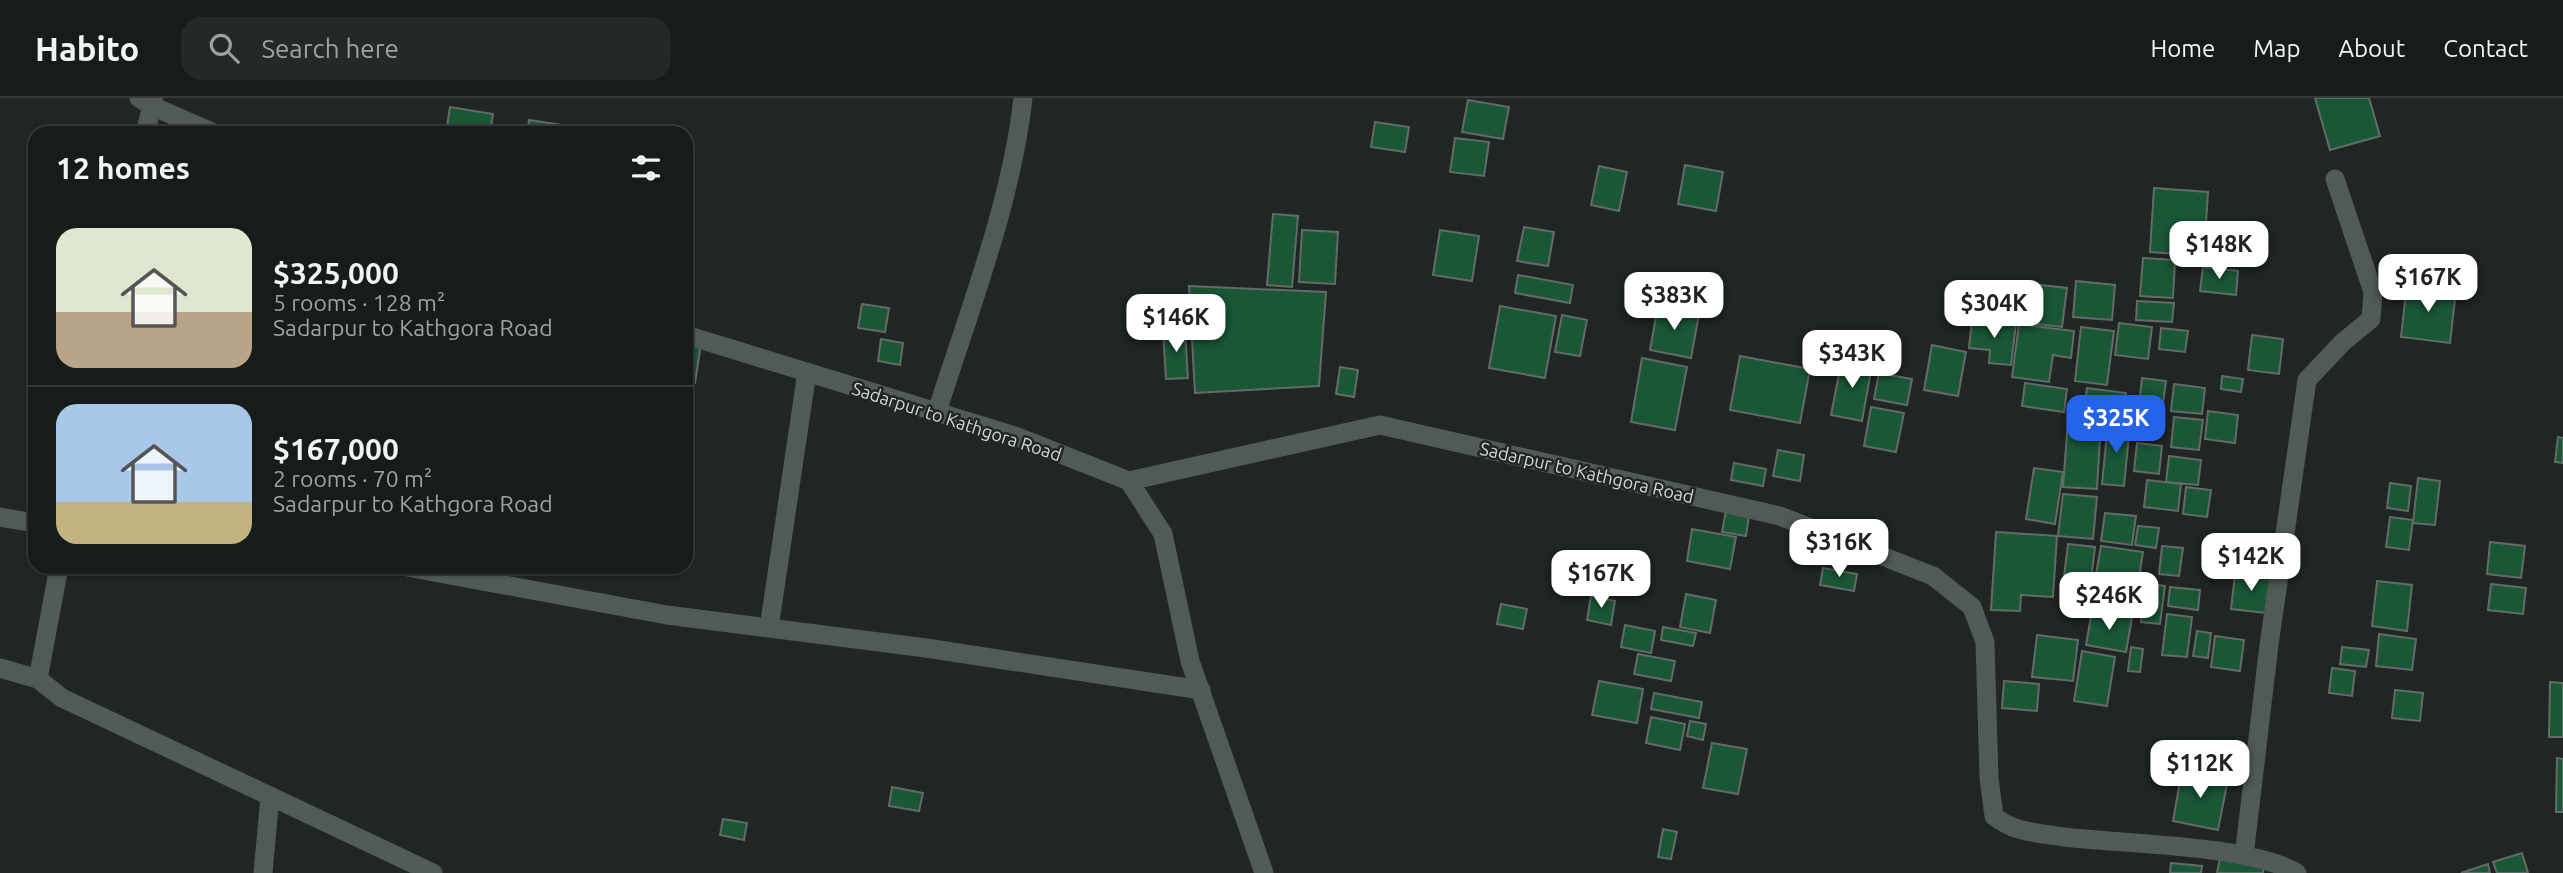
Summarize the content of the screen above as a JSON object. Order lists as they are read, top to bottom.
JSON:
{
  "streets": {
    "street": ["Sadarpur to Kathgora Road"]
  },
  "page": {
    "header": "Habito",
    "search": "Search here",
    "nav": [
      "Home",
      "Map",
      "About",
      "Contact"
    ],
    "heading": "12 homes",
    "list": [
      {
        "name": "$325,000",
        "note": "5 rooms · 128 m² · Sadarpur to Kathgora Road"
      },
      {
        "name": "$167,000",
        "note": "2 rooms · 70 m² · Sadarpur to Kathgora Road"
      }
    ],
    "price": [
      "$148K",
      "$167K",
      "$383K",
      "$304K",
      "$146K",
      "$343K",
      "$325K",
      "$316K",
      "$142K",
      "$167K",
      "$246K",
      "$112K"
    ]
  }
}
